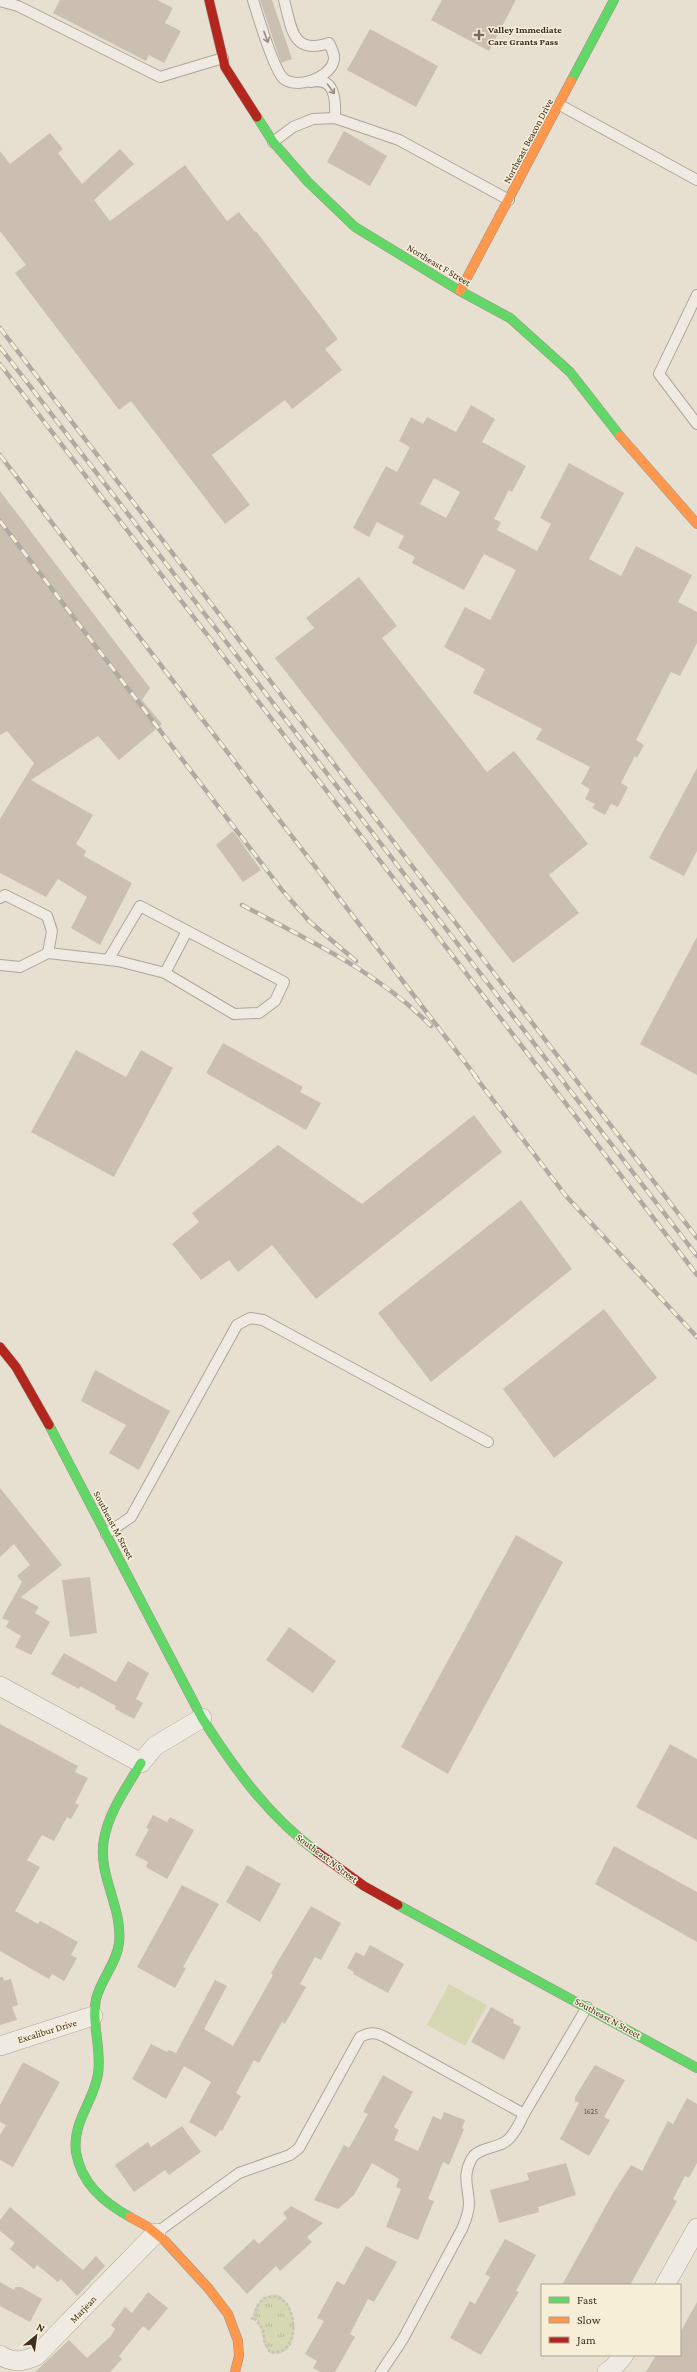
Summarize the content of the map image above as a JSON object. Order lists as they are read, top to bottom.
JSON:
{
  "streets": {
    "street": [
      "Northeast Beacon Drive",
      "Northeast F Street",
      "Southeast M Street",
      "Southeast N Street",
      "Excalibur Drive",
      "Marjean"
    ]
  },
  "crossings": [
    ["Northeast Beacon Drive", "Northeast F Street"],
    ["Southeast M Street", "Southeast N Street"]
  ],
  "places": {
    "health": ["Valley Immediate Care Grants Pass"]
  },
  "house_numbers": ["1625"],
  "legend": ["Fast", "Slow", "Jam"],
  "north": "top right"
}
